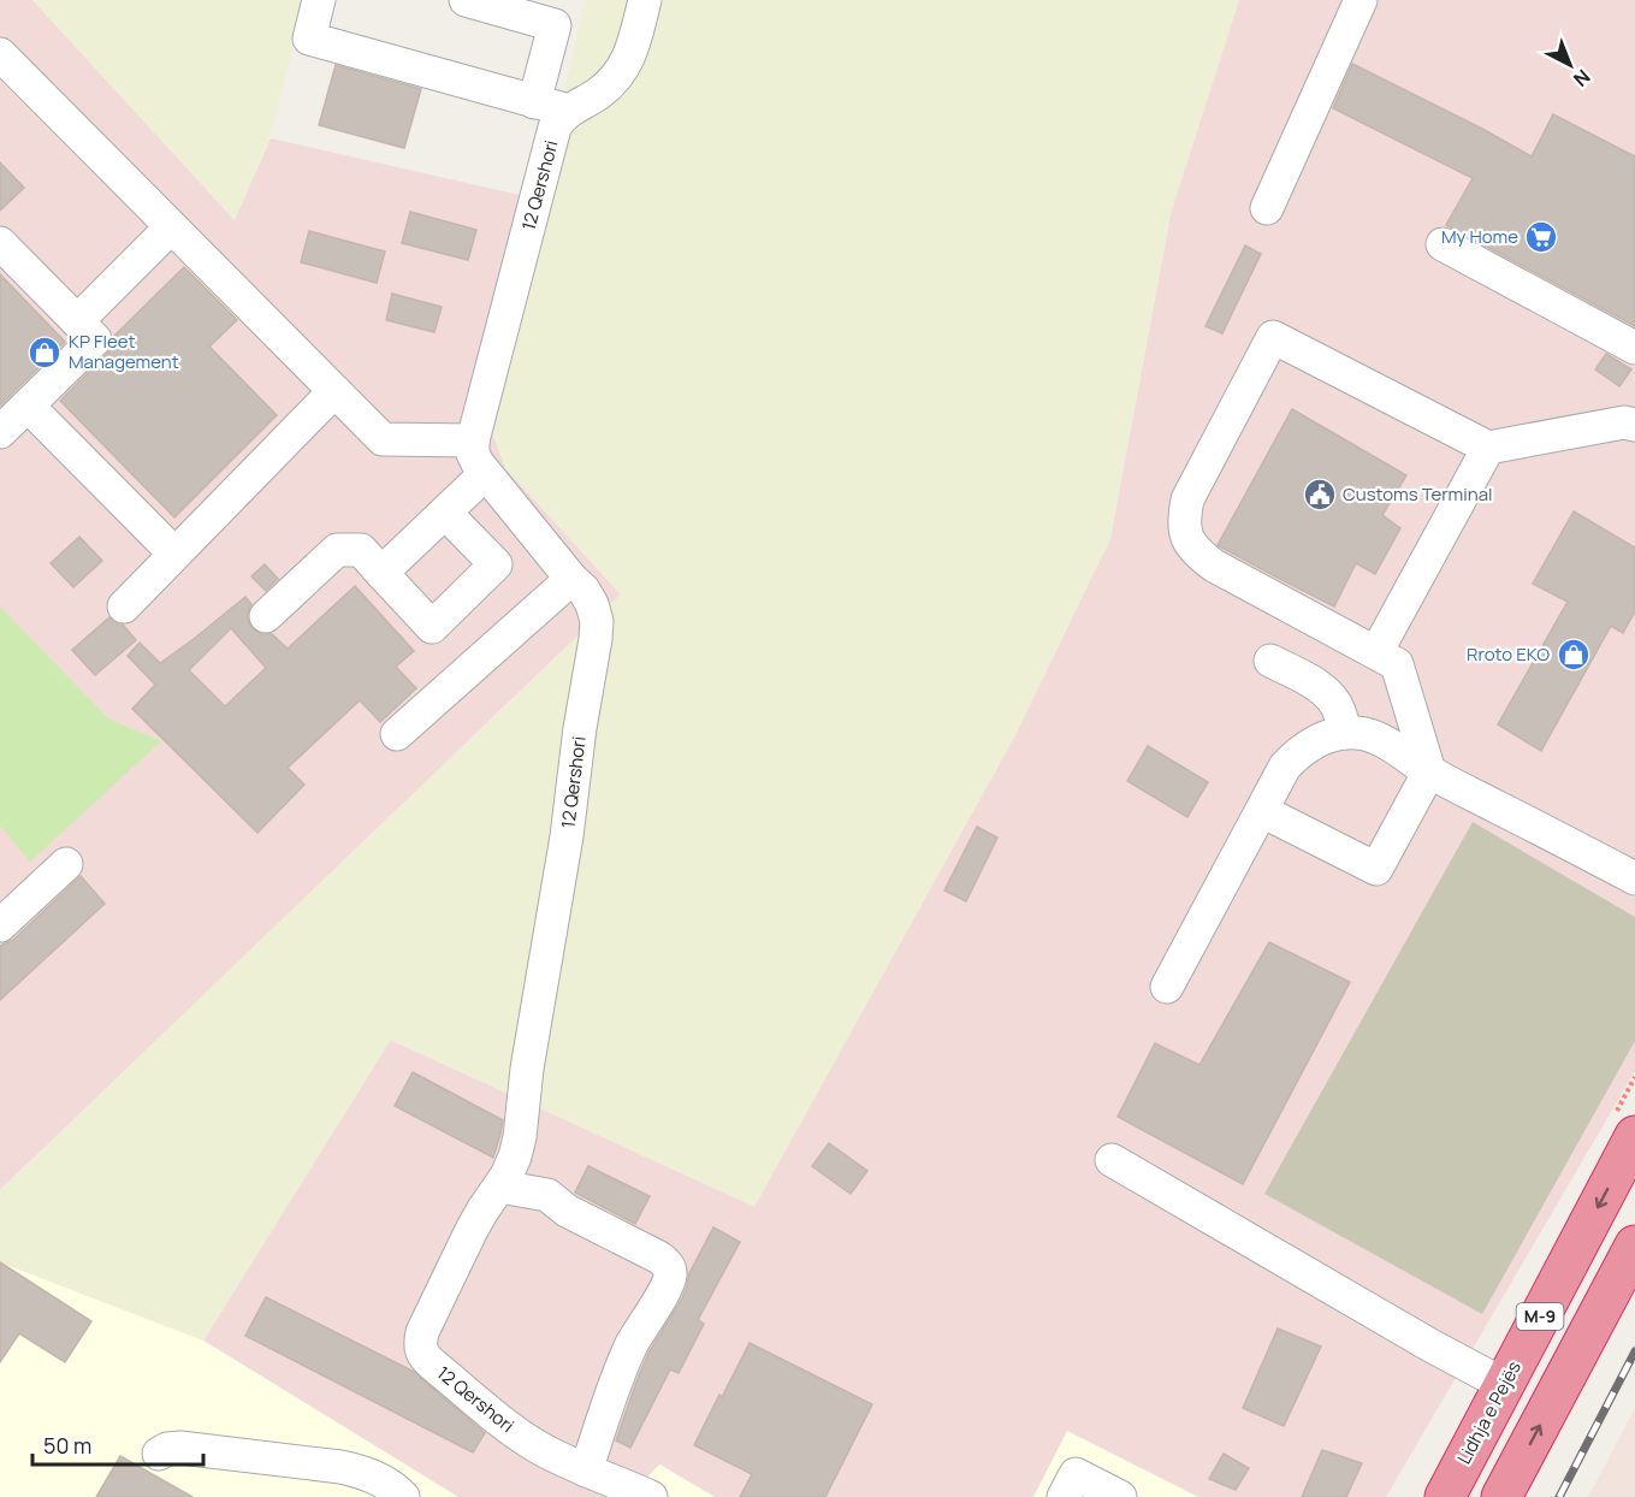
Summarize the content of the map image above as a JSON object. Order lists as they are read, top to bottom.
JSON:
{
  "streets": {
    "highway": ["M-9", "Lidhja e Pejës"],
    "street": ["12 Qershori"]
  },
  "places": {
    "supermarket": ["My Home"],
    "shop": ["KP Fleet Management", "Rroto EKO"],
    "public building": ["Customs Terminal"]
  },
  "scale_bar": "50 m",
  "north": "bottom right"
}
